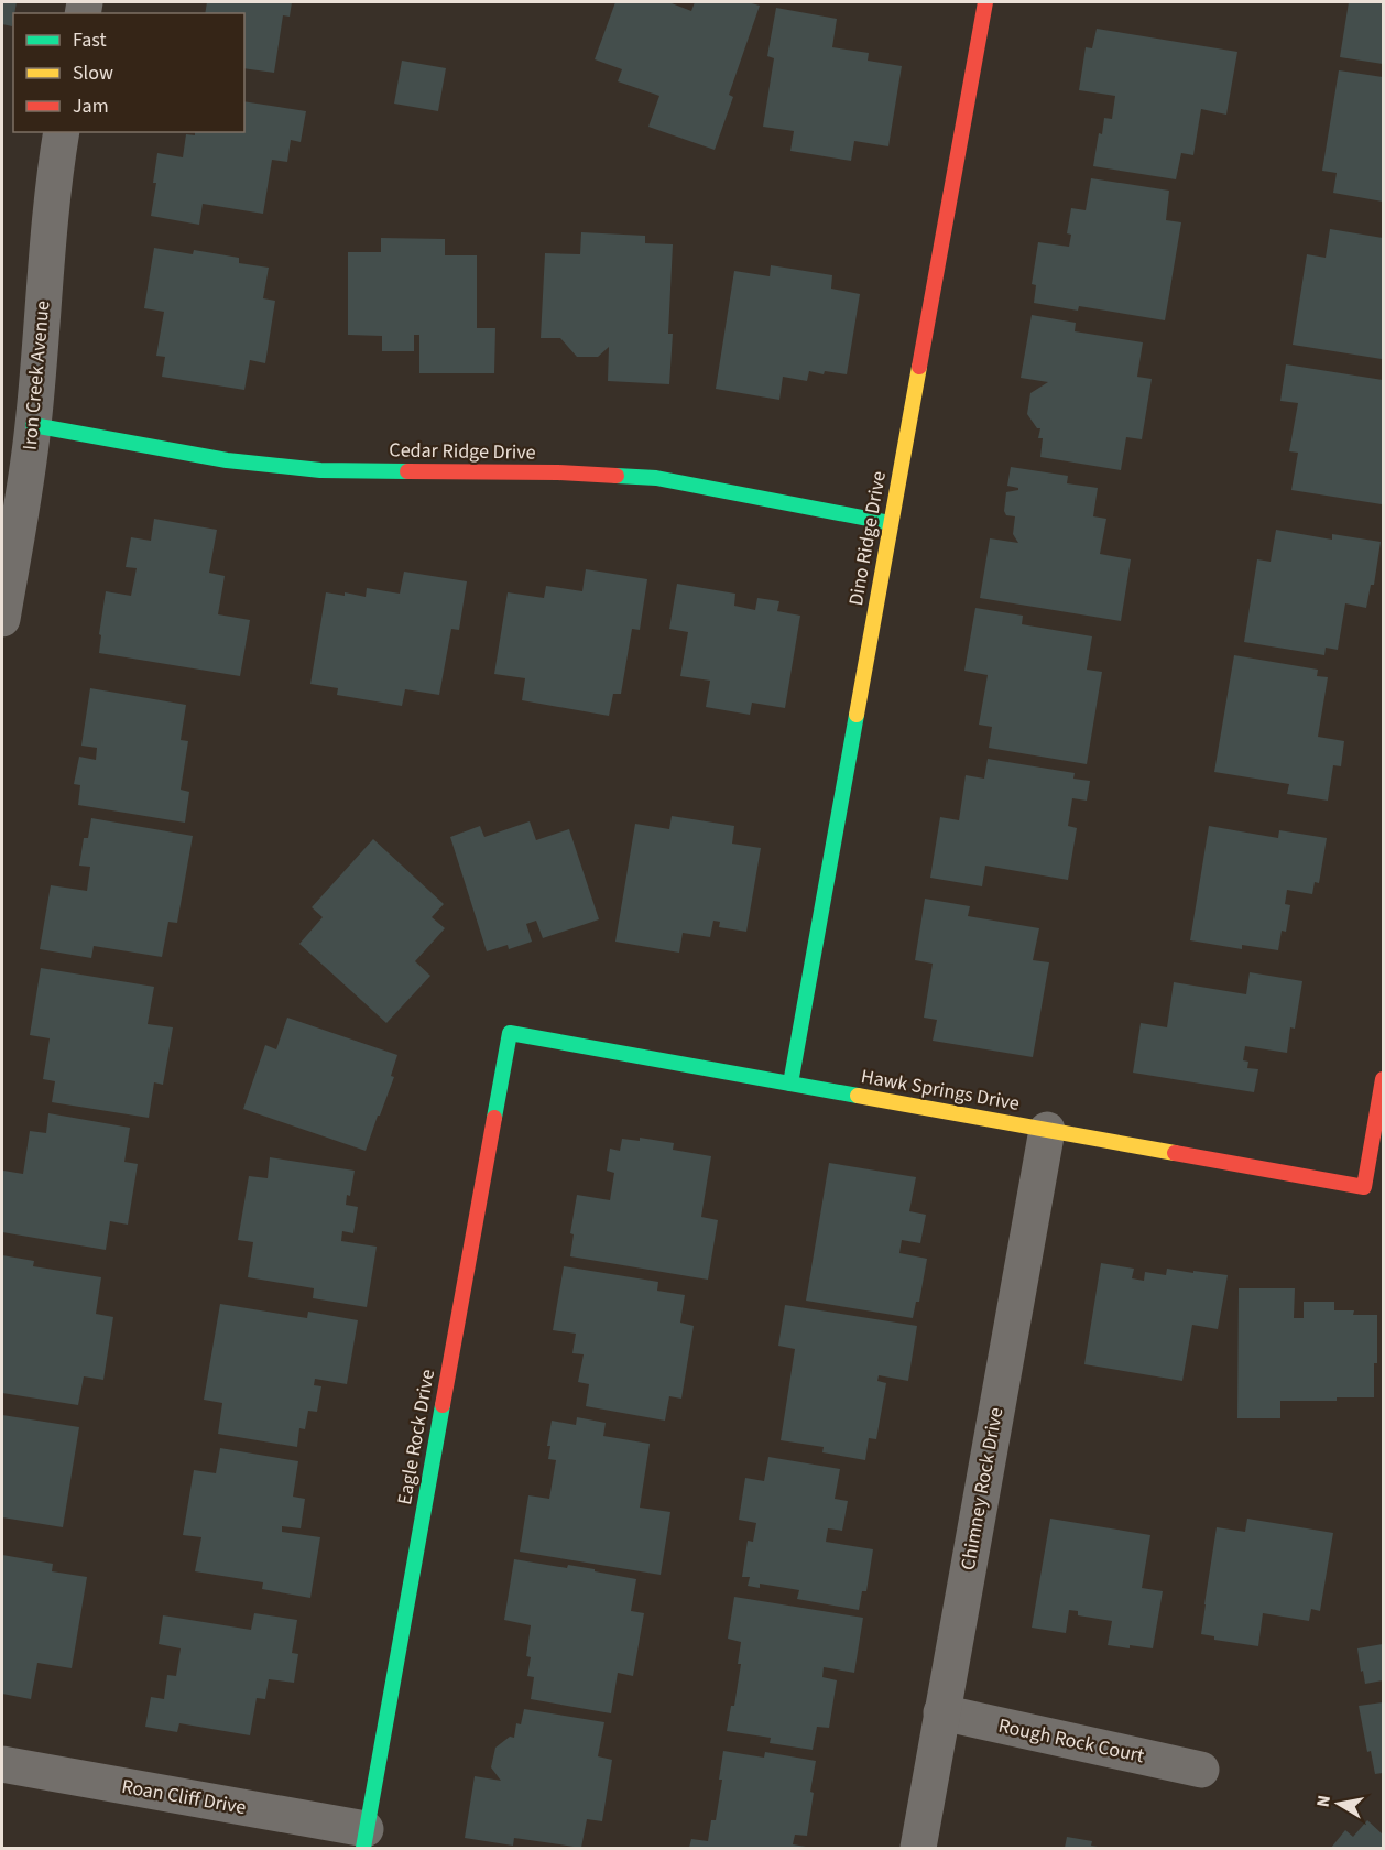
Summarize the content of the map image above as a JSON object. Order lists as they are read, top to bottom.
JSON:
{
  "streets": {
    "street": [
      "Iron Creek Avenue",
      "Cedar Ridge Drive",
      "Dino Ridge Drive",
      "Hawk Springs Drive",
      "Eagle Rock Drive",
      "Chimney Rock Drive",
      "Rough Rock Court",
      "Roan Cliff Drive"
    ]
  },
  "crossings": [
    ["Iron Creek Avenue", "Cedar Ridge Drive"],
    ["Cedar Ridge Drive", "Dino Ridge Drive"],
    ["Dino Ridge Drive", "Hawk Springs Drive"],
    ["Hawk Springs Drive", "Eagle Rock Drive"],
    ["Hawk Springs Drive", "Chimney Rock Drive"],
    ["Eagle Rock Drive", "Roan Cliff Drive"],
    ["Chimney Rock Drive", "Rough Rock Court"]
  ],
  "legend": ["Fast", "Slow", "Jam"],
  "north": "left"
}
